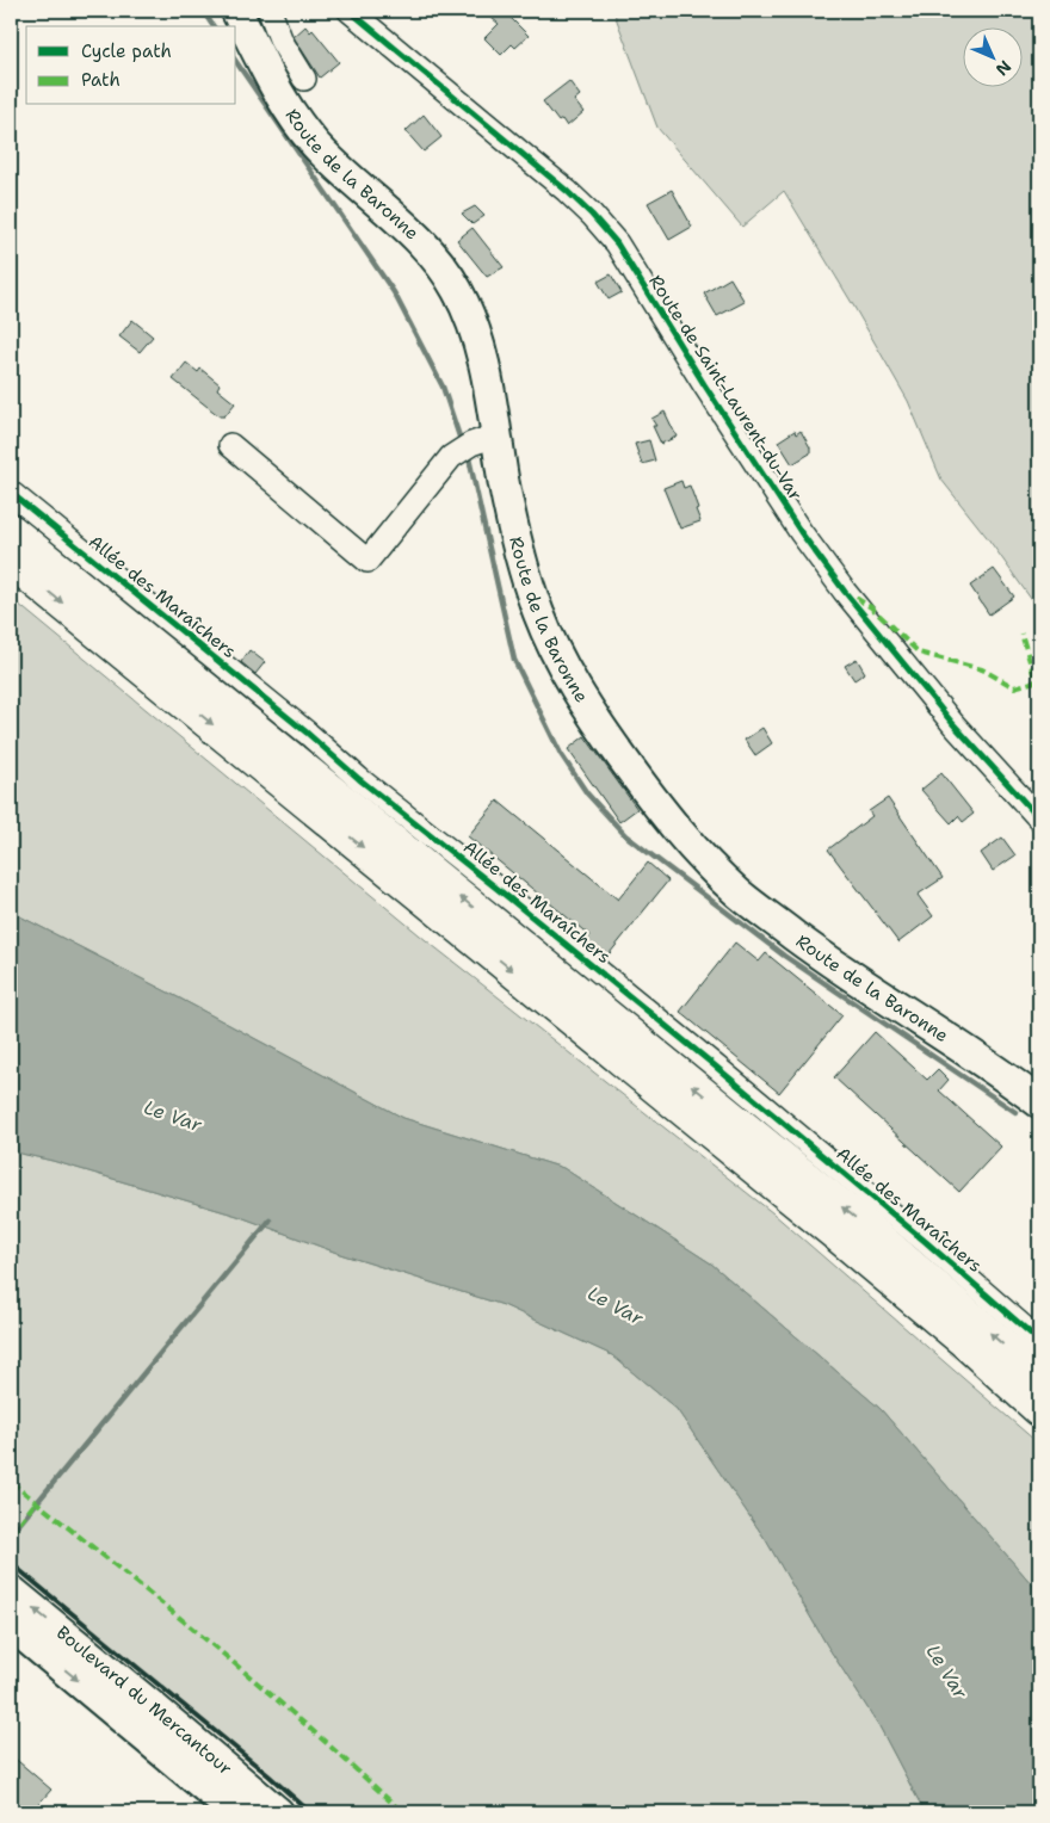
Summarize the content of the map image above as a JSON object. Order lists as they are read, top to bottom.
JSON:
{
  "streets": {
    "main road": ["Route de la Baronne", "Boulevard du Mercantour"],
    "street": ["Route de Saint-Laurent-du-Var", "Allée des Maraîchers"]
  },
  "water": ["Le Var"],
  "legend": ["Cycle path", "Path"],
  "north": "bottom right"
}
